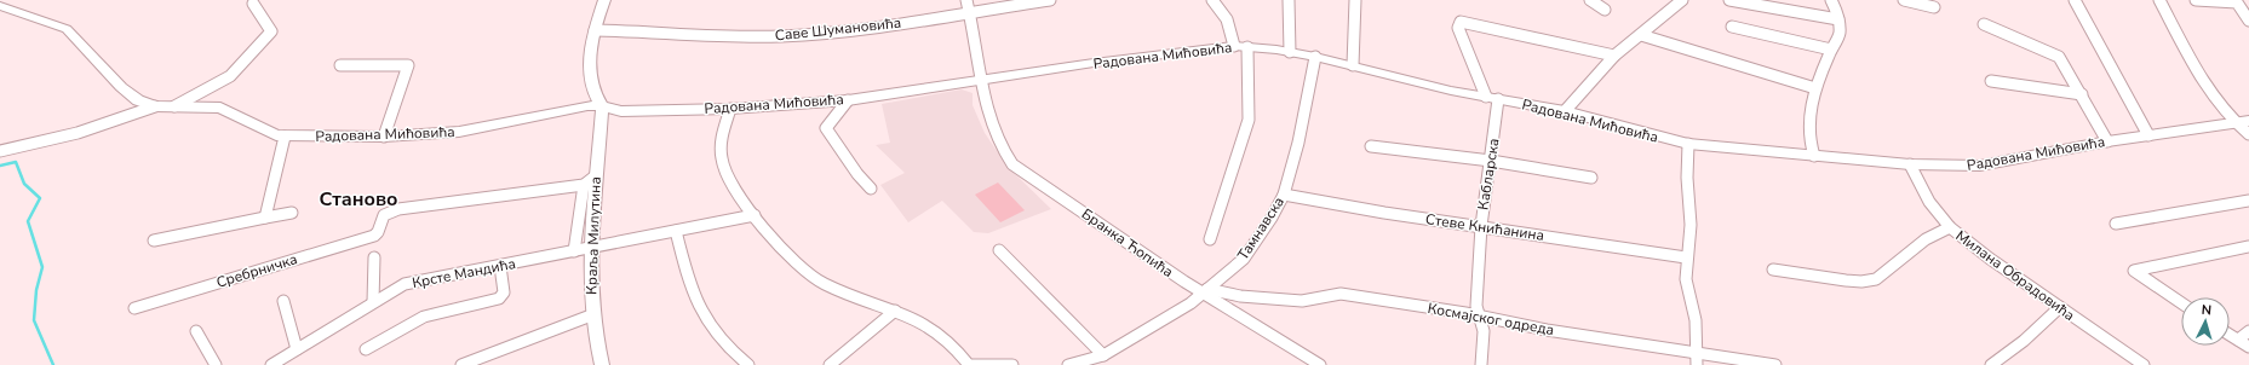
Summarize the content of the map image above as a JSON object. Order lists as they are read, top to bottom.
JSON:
{
  "streets": {
    "street": [
      "Саве Шумановића",
      "Радована Мићовића",
      "Кабларска",
      "Стеве Книћанина",
      "Тамнавска",
      "Краља Милутина",
      "Бранка Ћопића",
      "Сребрничка",
      "Крсте Мандића",
      "Милана Обрадовића",
      "Космајског одреда"
    ]
  },
  "crossings": [
    ["Саве Шумановића", "Бранка Ћопића"],
    ["Радована Мићовића", "Кабларска"],
    ["Радована Мићовића", "Тамнавска"],
    ["Радована Мићовића", "Краља Милутина"],
    ["Радована Мићовића", "Бранка Ћопића"],
    ["Радована Мићовића", "Милана Обрадовића"],
    ["Кабларска", "Стеве Книћанина"],
    ["Кабларска", "Космајског одреда"],
    ["Стеве Книћанина", "Тамнавска"],
    ["Тамнавска", "Бранка Ћопића"],
    ["Тамнавска", "Космајског одреда"],
    ["Краља Милутина", "Сребрничка"],
    ["Краља Милутина", "Крсте Мандића"],
    ["Бранка Ћопића", "Космајског одреда"]
  ],
  "districts": ["Станово"],
  "north": "top"
}
